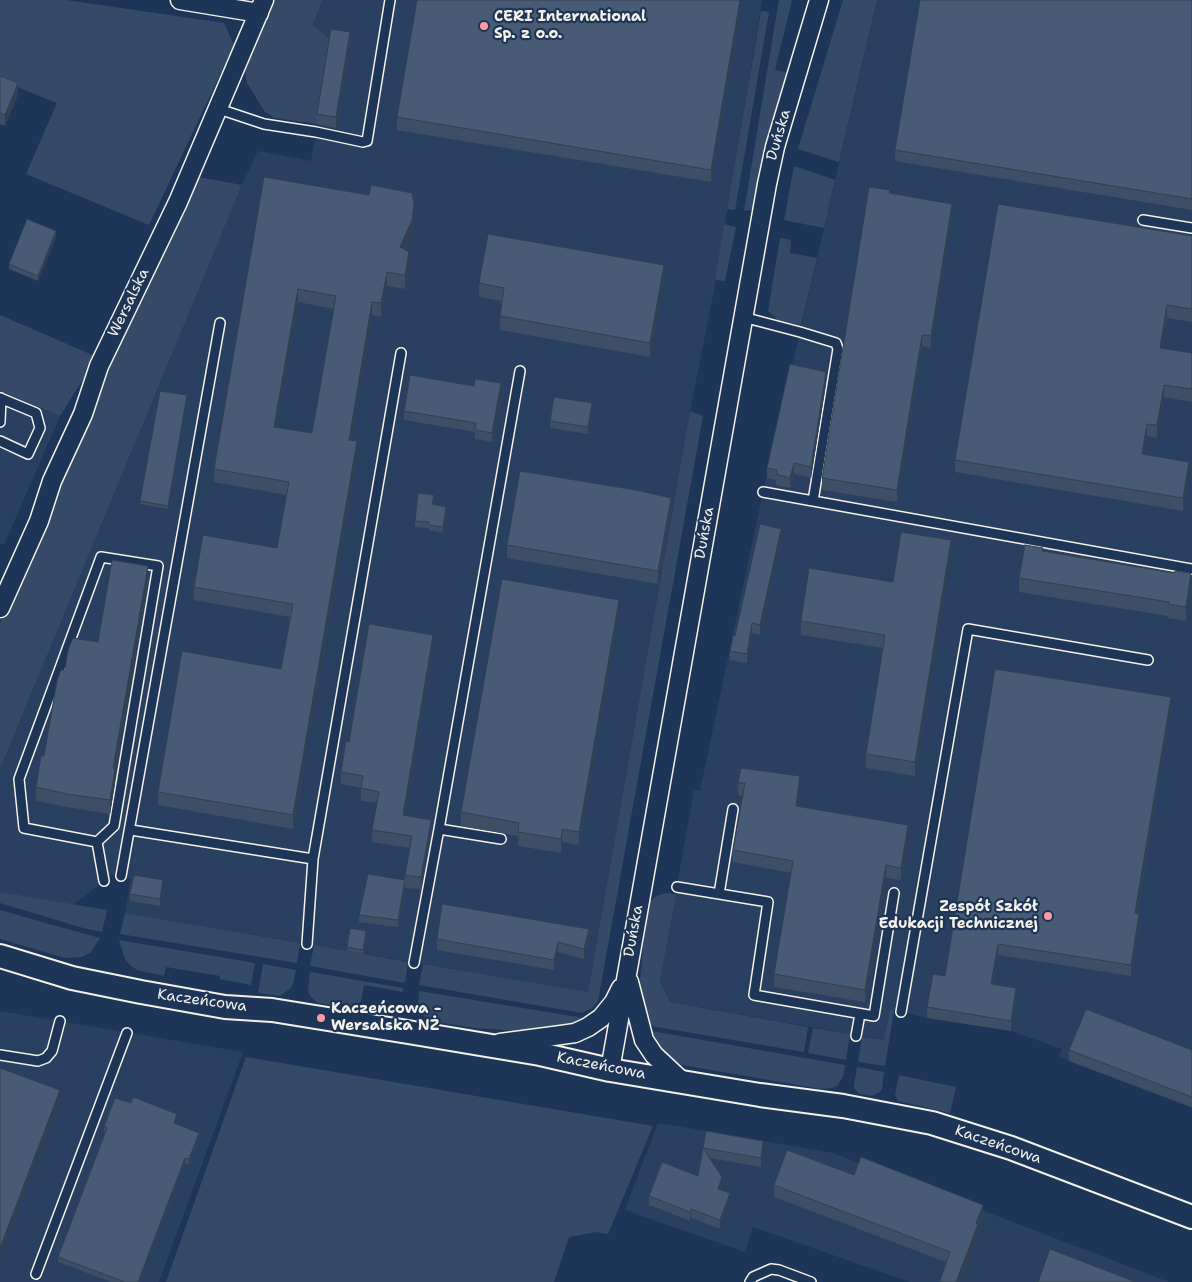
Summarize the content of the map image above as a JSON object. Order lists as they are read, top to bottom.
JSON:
{
  "streets": {
    "street": ["Duńska", "Wersalska", "Kaczeńcowa"]
  },
  "crossings": [
    ["Duńska", "Kaczeńcowa"]
  ],
  "places": ["CERI International Sp. z o.o.", "Zespół Szkół Edukacji Technicznej", "Kaczeńcowa - Wersalska NŻ"]
}
